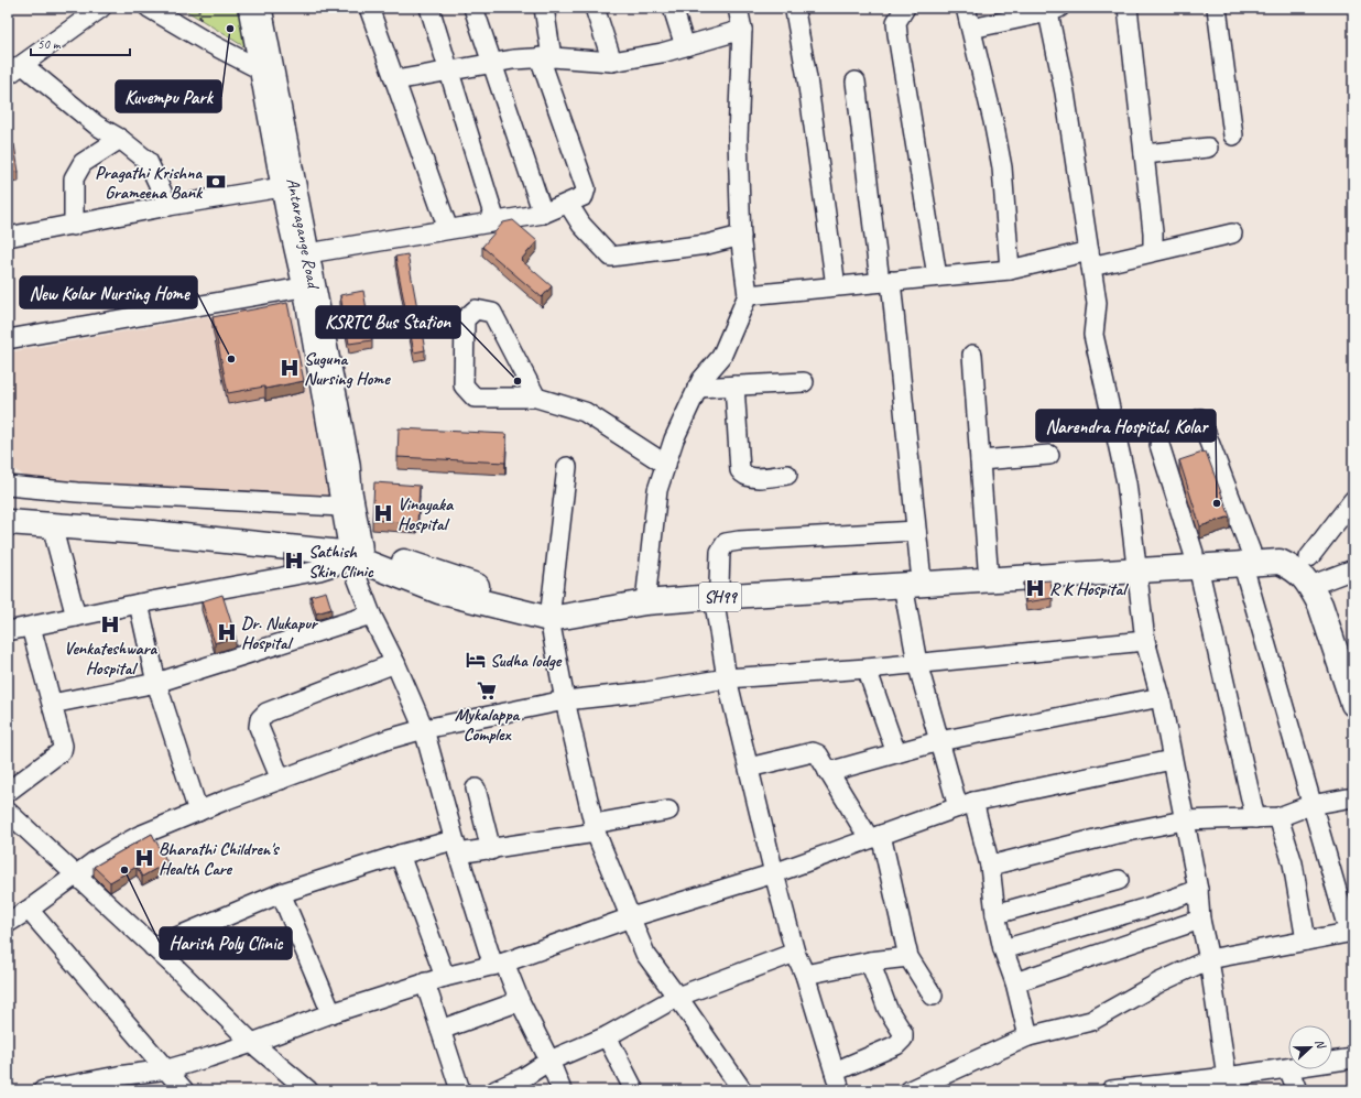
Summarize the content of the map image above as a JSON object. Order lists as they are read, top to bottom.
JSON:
{
  "streets": {
    "main road": ["SH99"],
    "street": ["Antaragange Road"]
  },
  "crossings": [
    ["Antaragange Road", "SH99"]
  ],
  "places": {
    "other": [
      "Kuvempu Park",
      "New Kolar Nursing Home",
      "KSRTC Bus Station",
      "Narendra Hospital, Kolar",
      "Harish Poly Clinic"
    ],
    "bank": ["Pragathi Krishna Grameena Bank"],
    "hospital": [
      "Suguna Nursing Home",
      "Vinayaka Hospital",
      "Sathish Skin Clinic",
      "R K Hospital",
      "Venkateshwara Hospital",
      "Dr. Nukapur Hospital",
      "Bharathi Children's Health Care"
    ],
    "hotel": ["Sudha lodge"],
    "supermarket": ["Mykalappa Complex"]
  },
  "scale_bar": "50 m",
  "north": "right"
}
